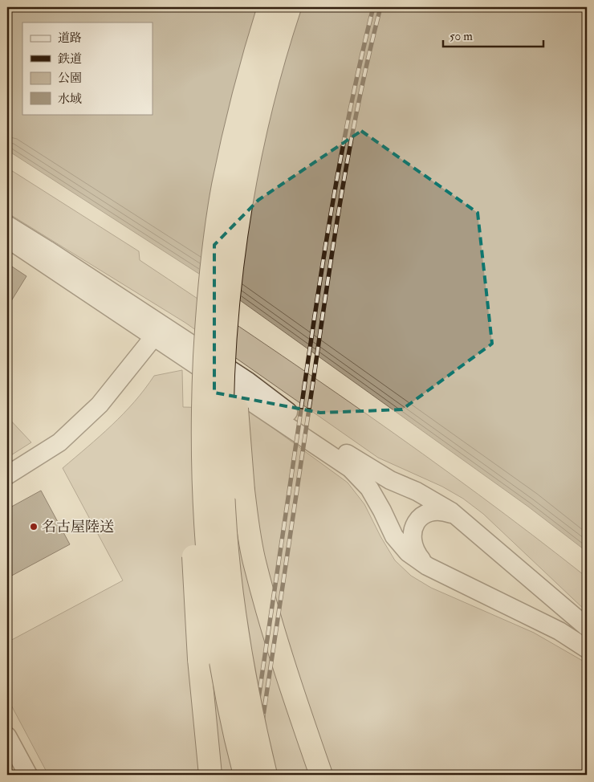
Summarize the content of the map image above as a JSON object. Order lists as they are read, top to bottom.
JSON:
{
  "places": ["名古屋陸送"],
  "legend": [
    "道路",
    "鉄道",
    "公園",
    "水域"
  ],
  "scale_bar": "50 m"
}
